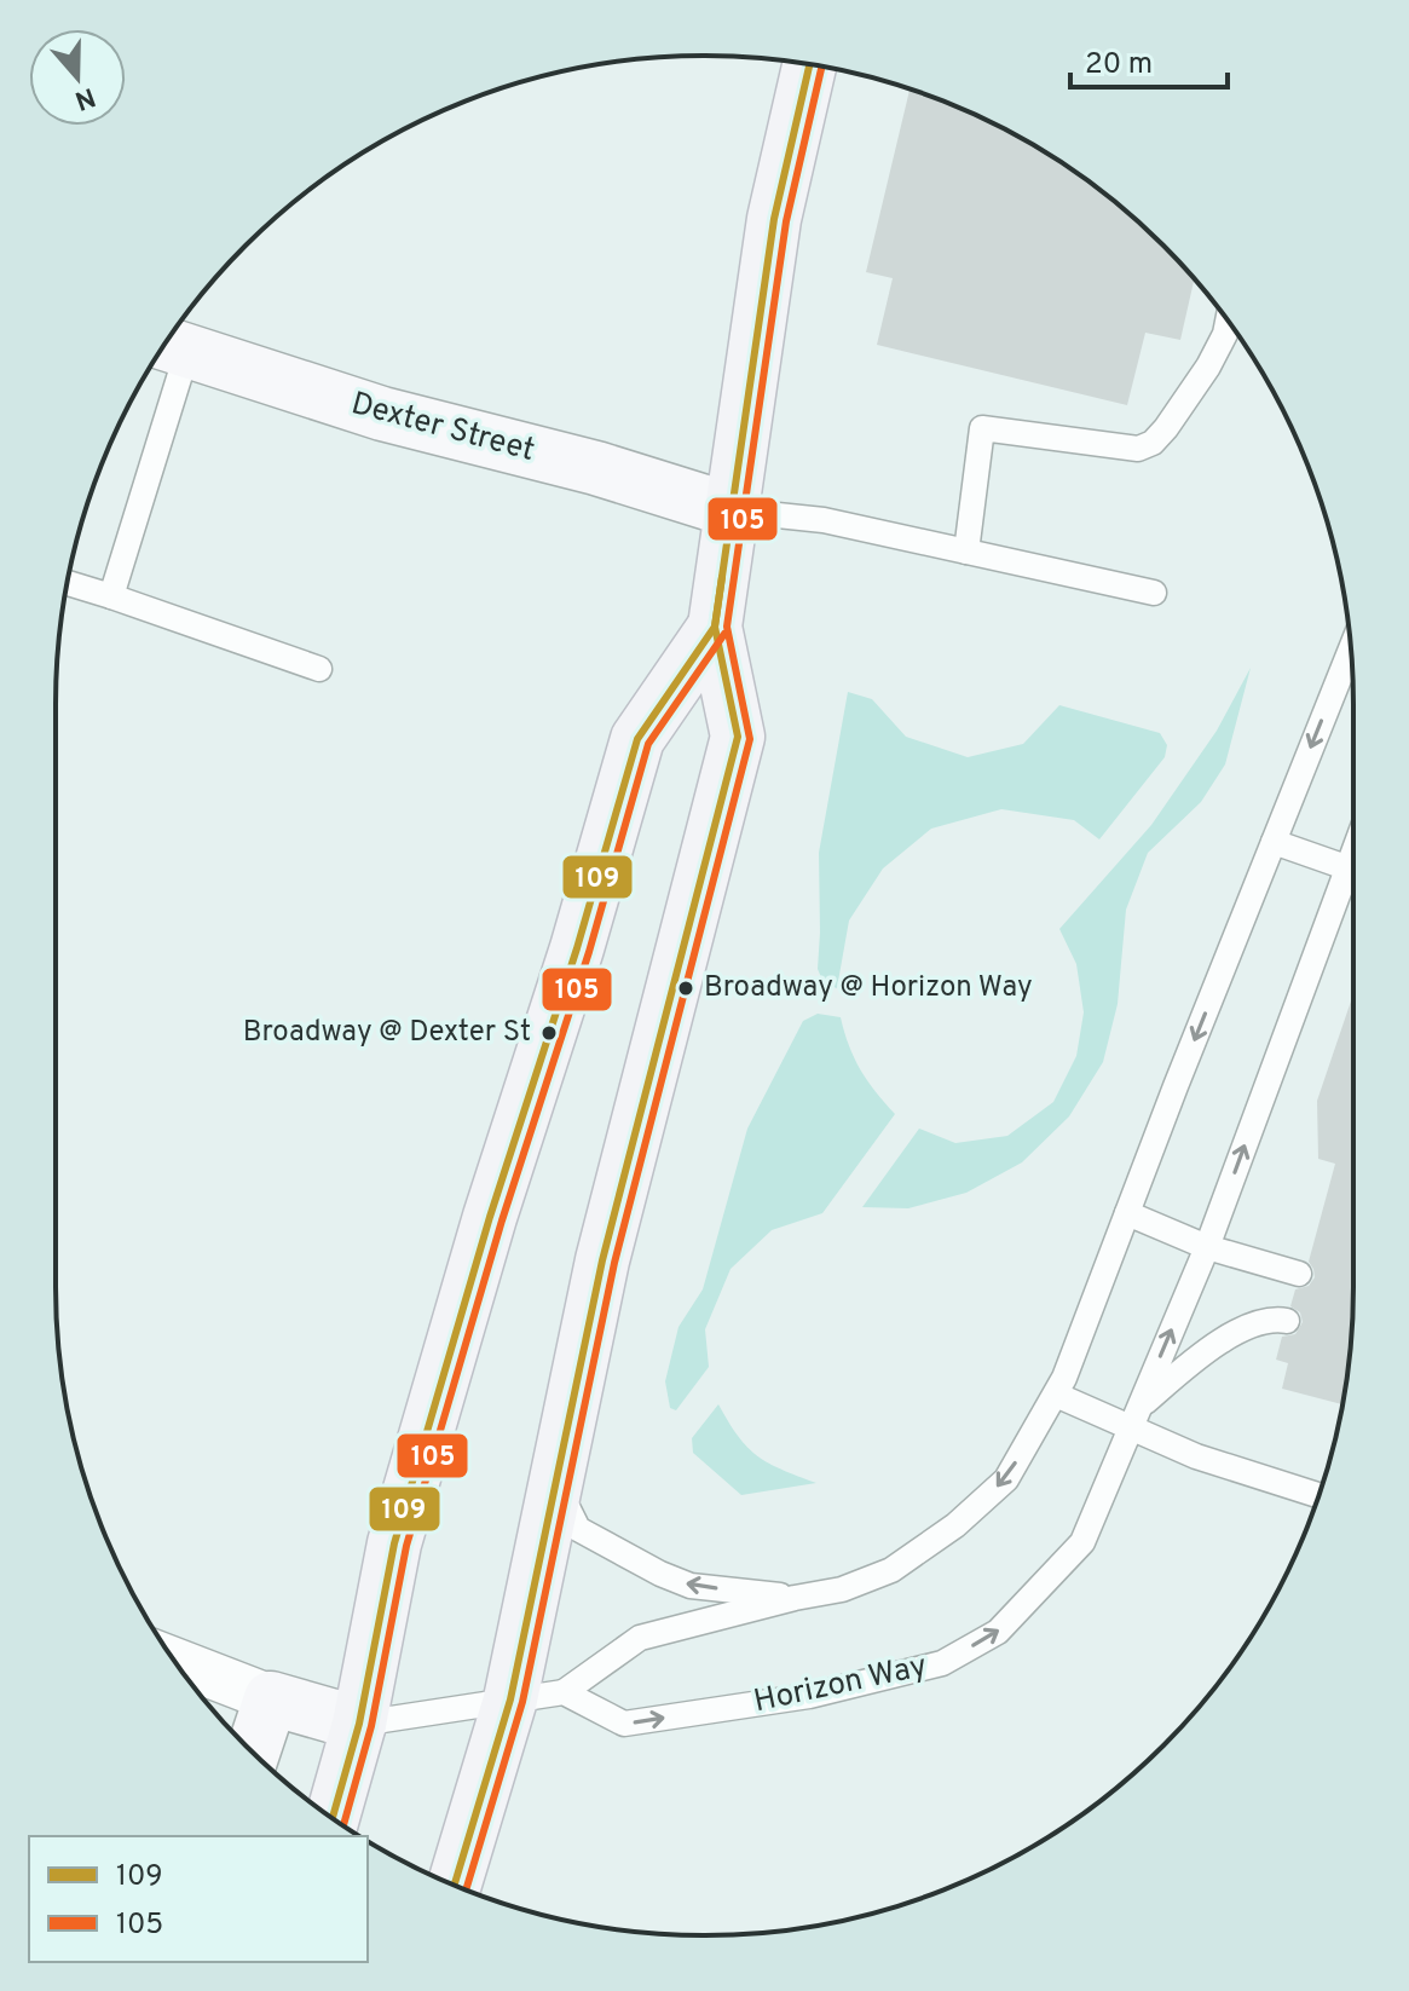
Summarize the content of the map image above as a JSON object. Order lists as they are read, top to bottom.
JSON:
{
  "streets": {
    "street": ["Dexter Street"],
    "lane": ["Horizon Way"]
  },
  "places": ["Broadway @ Horizon Way", "Broadway @ Dexter St"],
  "lines": ["transit line 109", "transit line 105"],
  "legend": ["109", "105"],
  "scale_bar": "20 m",
  "north": "bottom"
}
